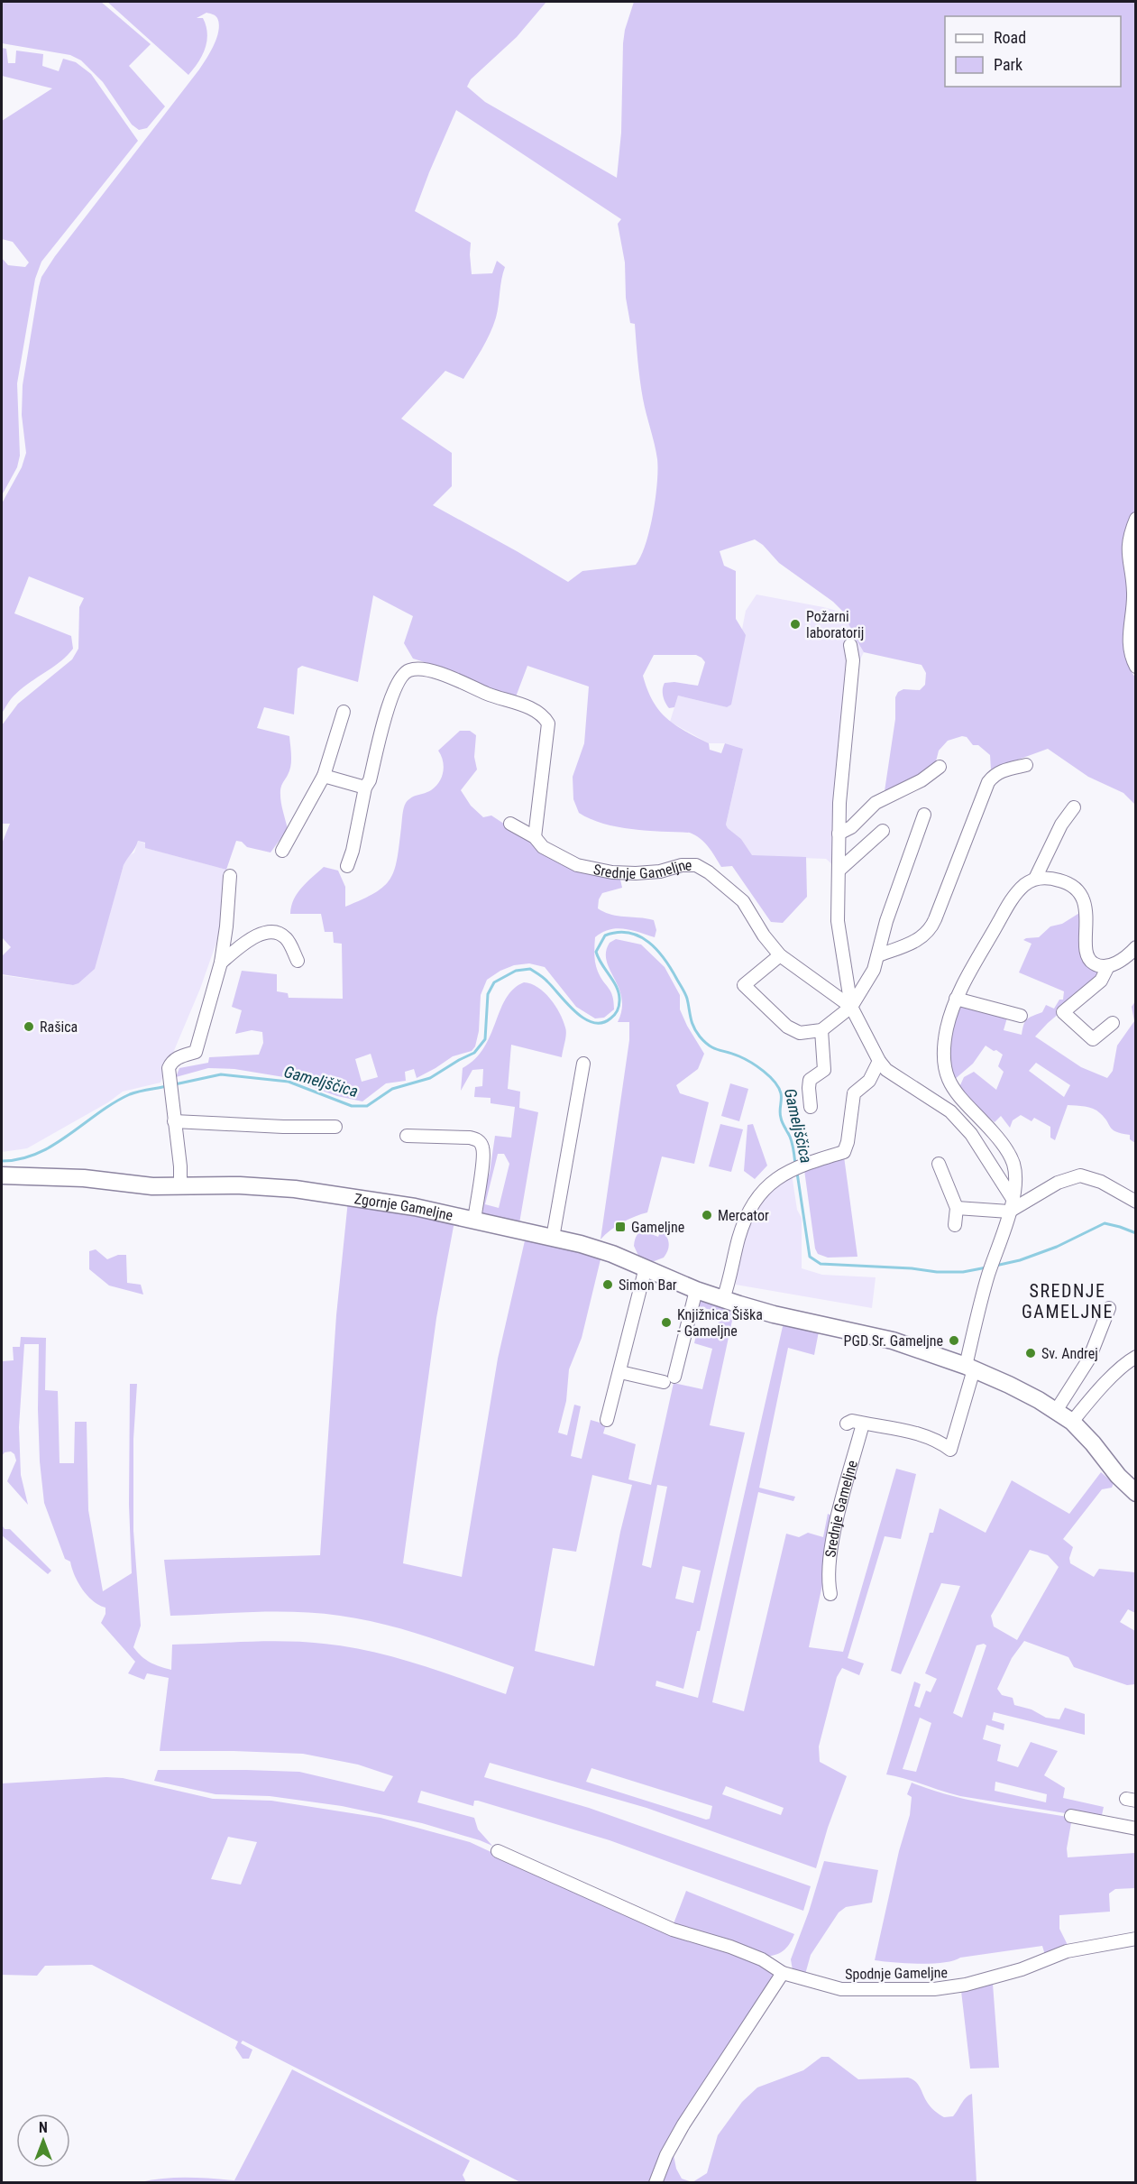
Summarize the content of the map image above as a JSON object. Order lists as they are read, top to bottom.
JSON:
{
  "streets": {
    "street": ["Srednje Gameljne", "Zgornje Gameljne", "Spodnje Gameljne"]
  },
  "districts": ["SREDNJE GAMELJNE"],
  "water": ["Gameljščica"],
  "places": {
    "other": [
      "Požarni laboratorij",
      "Rašica",
      "Mercator",
      "Simon Bar",
      "Knjižnica Šiška - Gameljne",
      "PGD Sr. Gameljne",
      "Sv. Andrej"
    ],
    "transit": ["Gameljne"]
  },
  "legend": ["Road", "Park"],
  "north": "top"
}
